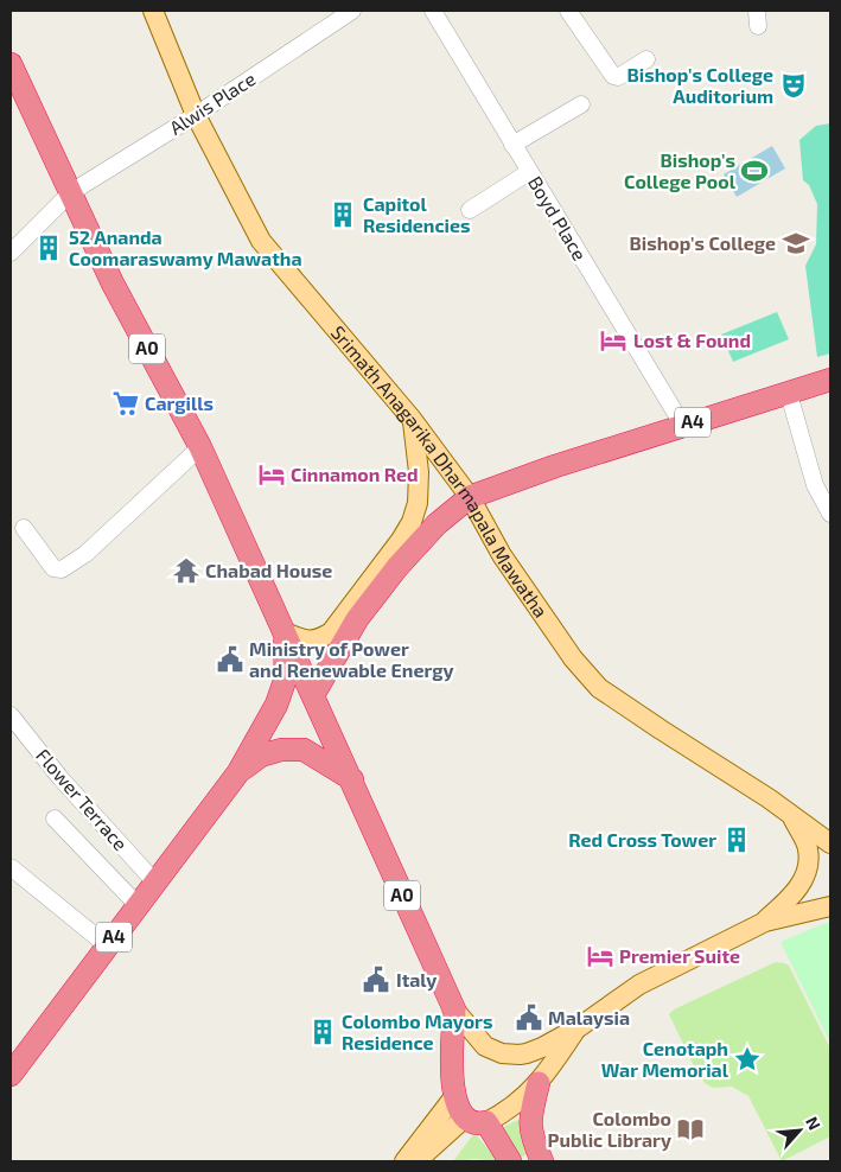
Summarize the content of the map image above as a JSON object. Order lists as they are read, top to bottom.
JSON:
{
  "streets": {
    "highway": ["A0", "A4"],
    "main road": ["Srimath Anagarika Dharmapala Mawatha"],
    "street": ["Alwis Place", "Boyd Place", "Flower Terrace"]
  },
  "crossings": [
    ["Alwis Place", "A0"],
    ["Alwis Place", "Srimath Anagarika Dharmapala Mawatha"],
    ["Boyd Place", "A4"],
    ["A0", "A4"],
    ["A4", "Srimath Anagarika Dharmapala Mawatha"],
    ["A4", "Flower Terrace"]
  ],
  "places": {
    "theatre": ["Bishop's College Auditorium"],
    "sports": ["Bishop's College Pool"],
    "building": [
      "Capitol Residencies",
      "52 Ananda Coomaraswamy Mawatha",
      "Red Cross Tower",
      "Colombo Mayors Residence"
    ],
    "school or university": ["Bishop's College"],
    "hotel": ["Lost & Found", "Cinnamon Red", "Premier Suite"],
    "supermarket": ["Cargills"],
    "temple": ["Chabad House"],
    "public building": ["Ministry of Power and Renewable Energy", "Italy", "Malaysia"],
    "place": ["Cenotaph War Memorial"],
    "library": ["Colombo Public Library"]
  },
  "north": "top right"
}
